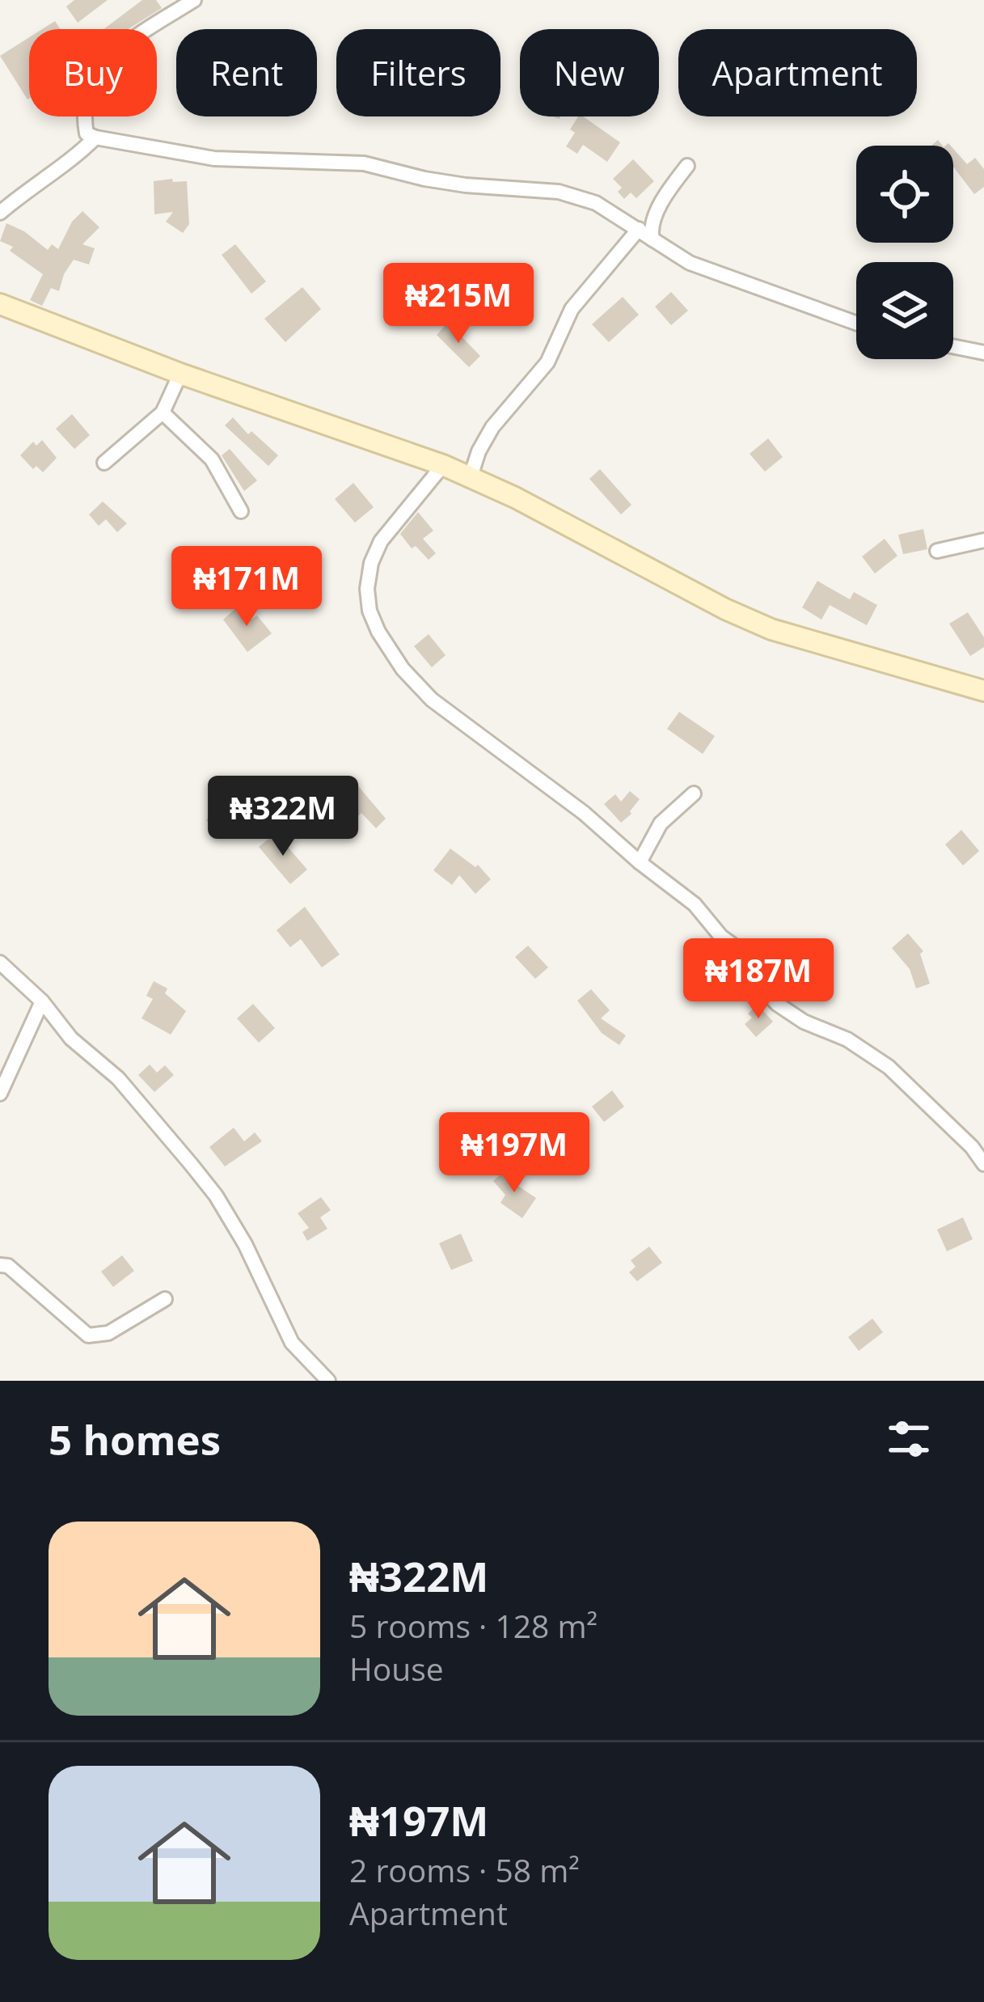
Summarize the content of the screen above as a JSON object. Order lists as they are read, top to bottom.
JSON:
{
  "page": {
    "chip": [
      "Buy",
      "Rent",
      "Filters",
      "New",
      "Apartment"
    ],
    "price": [
      "₦215M",
      "₦171M",
      "₦322M",
      "₦187M",
      "₦197M"
    ],
    "heading": "5 homes",
    "list": [
      {
        "name": "₦322M",
        "note": "5 rooms · 128 m² · House"
      },
      {
        "name": "₦197M",
        "note": "2 rooms · 58 m² · Apartment"
      }
    ]
  }
}
